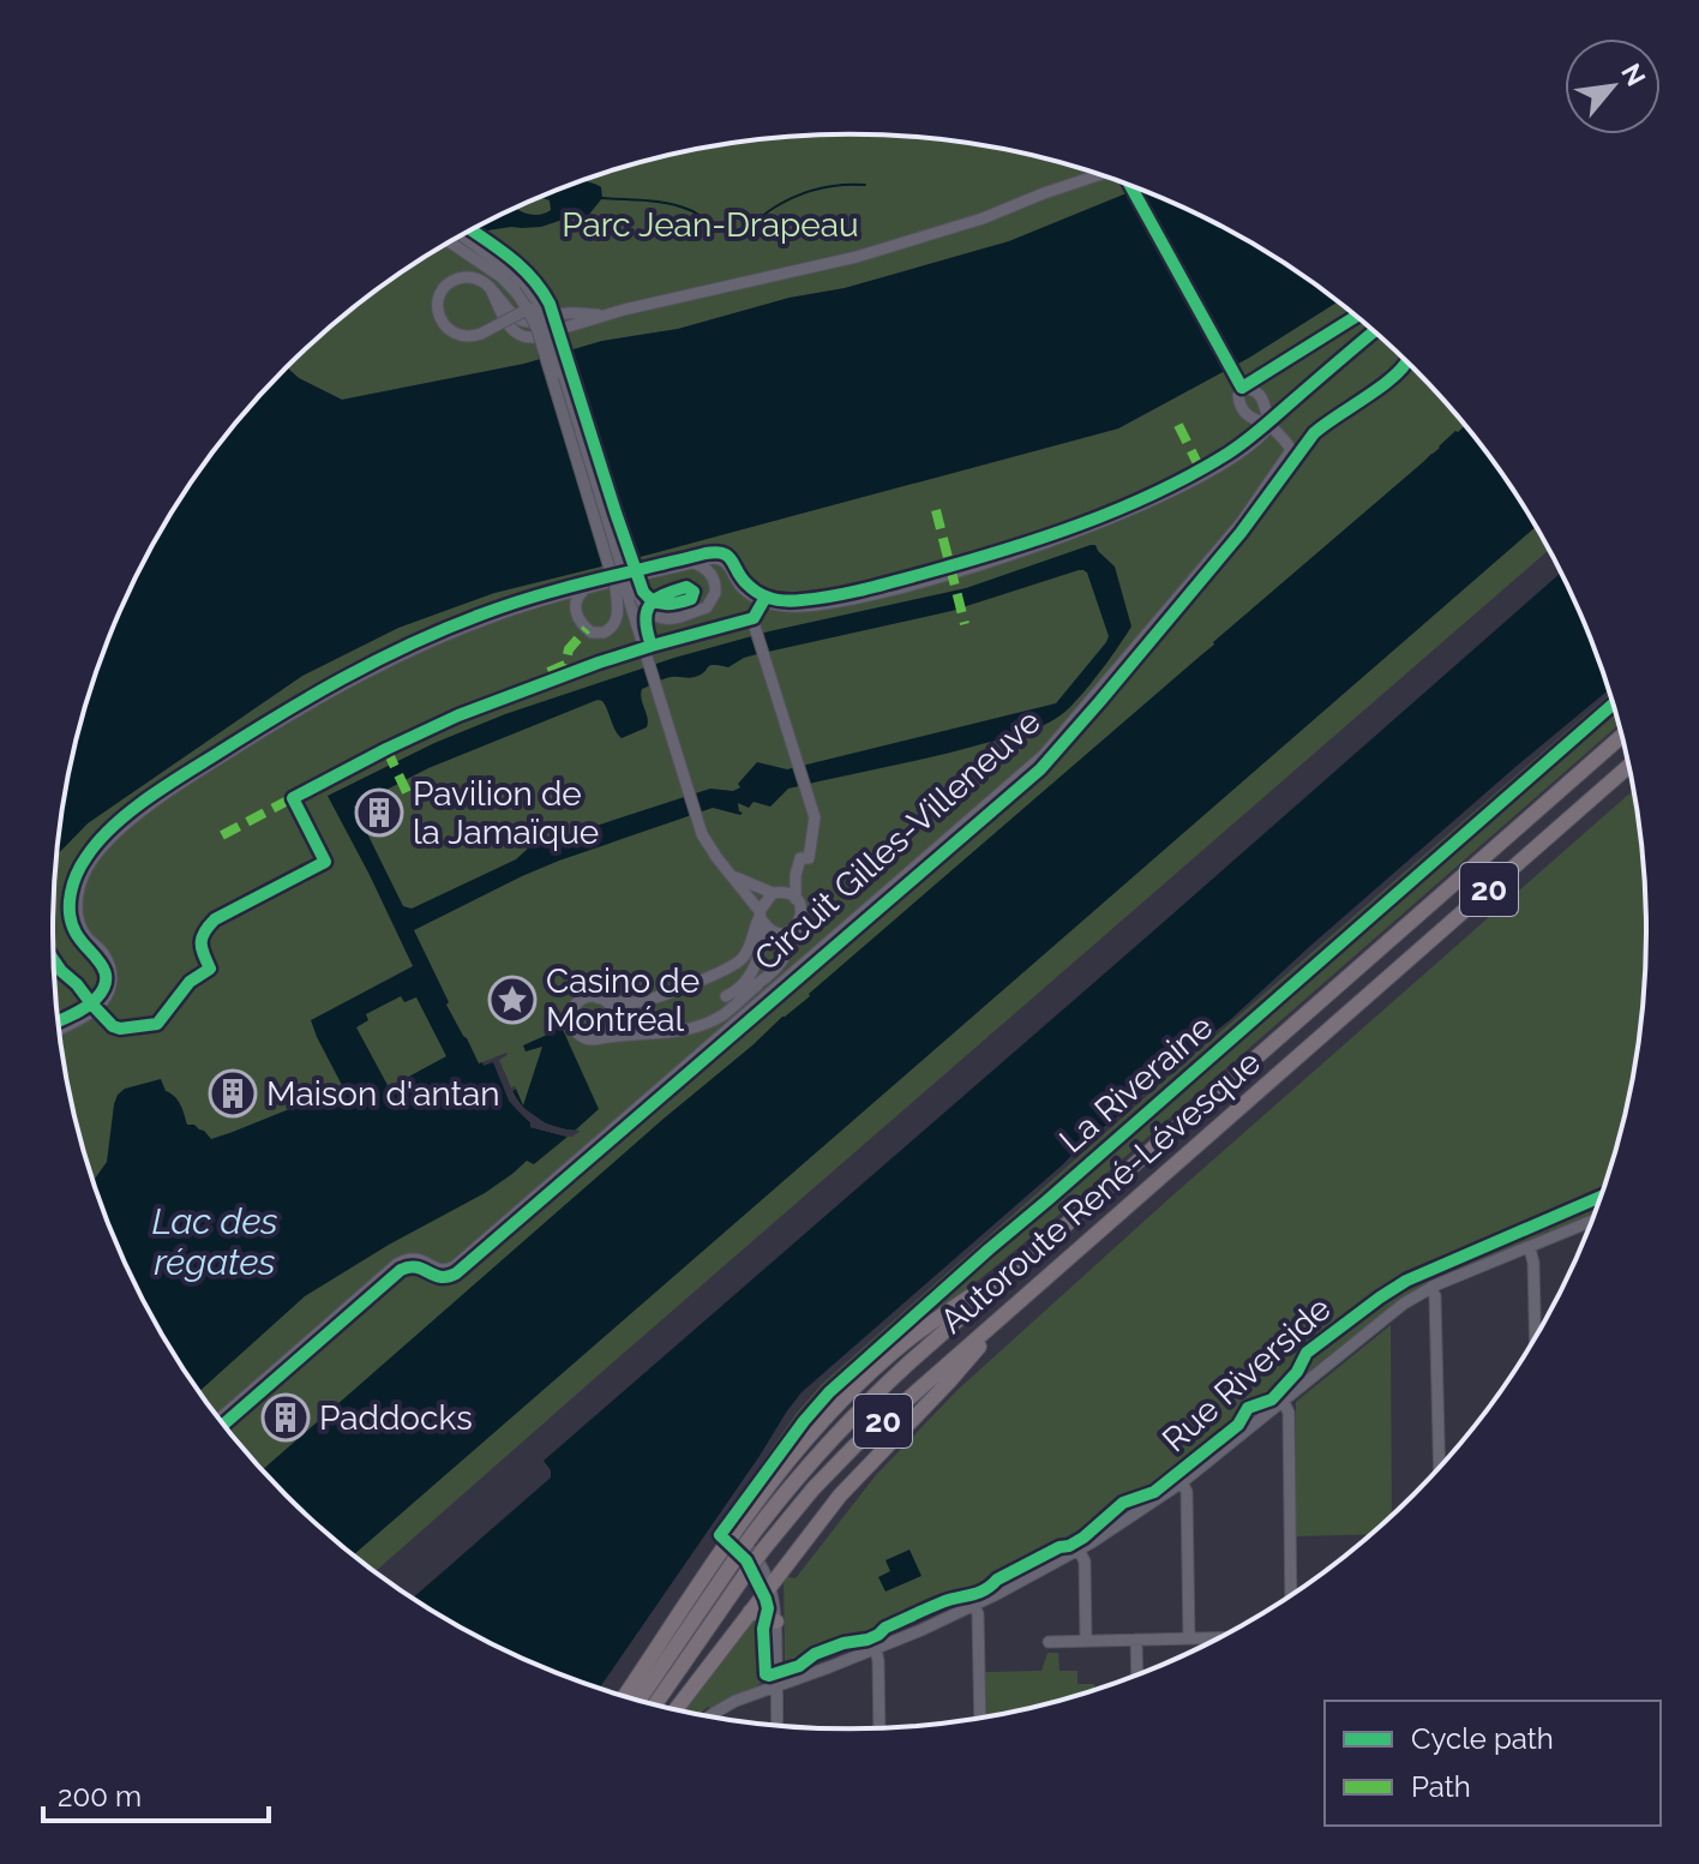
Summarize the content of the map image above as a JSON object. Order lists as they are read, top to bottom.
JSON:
{
  "streets": {
    "highway": ["20", "Autoroute René-Lévesque"],
    "street": ["Circuit Gilles-Villeneuve", "Rue Riverside"],
    "cycle path": ["La Riveraine"]
  },
  "water": ["Lac des régates"],
  "parks": ["Parc Jean-Drapeau"],
  "places": {
    "building": ["Pavilion de la Jamaïque", "Maison d'antan", "Paddocks"],
    "place": ["Casino de Montréal"]
  },
  "legend": ["Cycle path", "Path"],
  "scale_bar": "200 m",
  "north": "top right"
}
